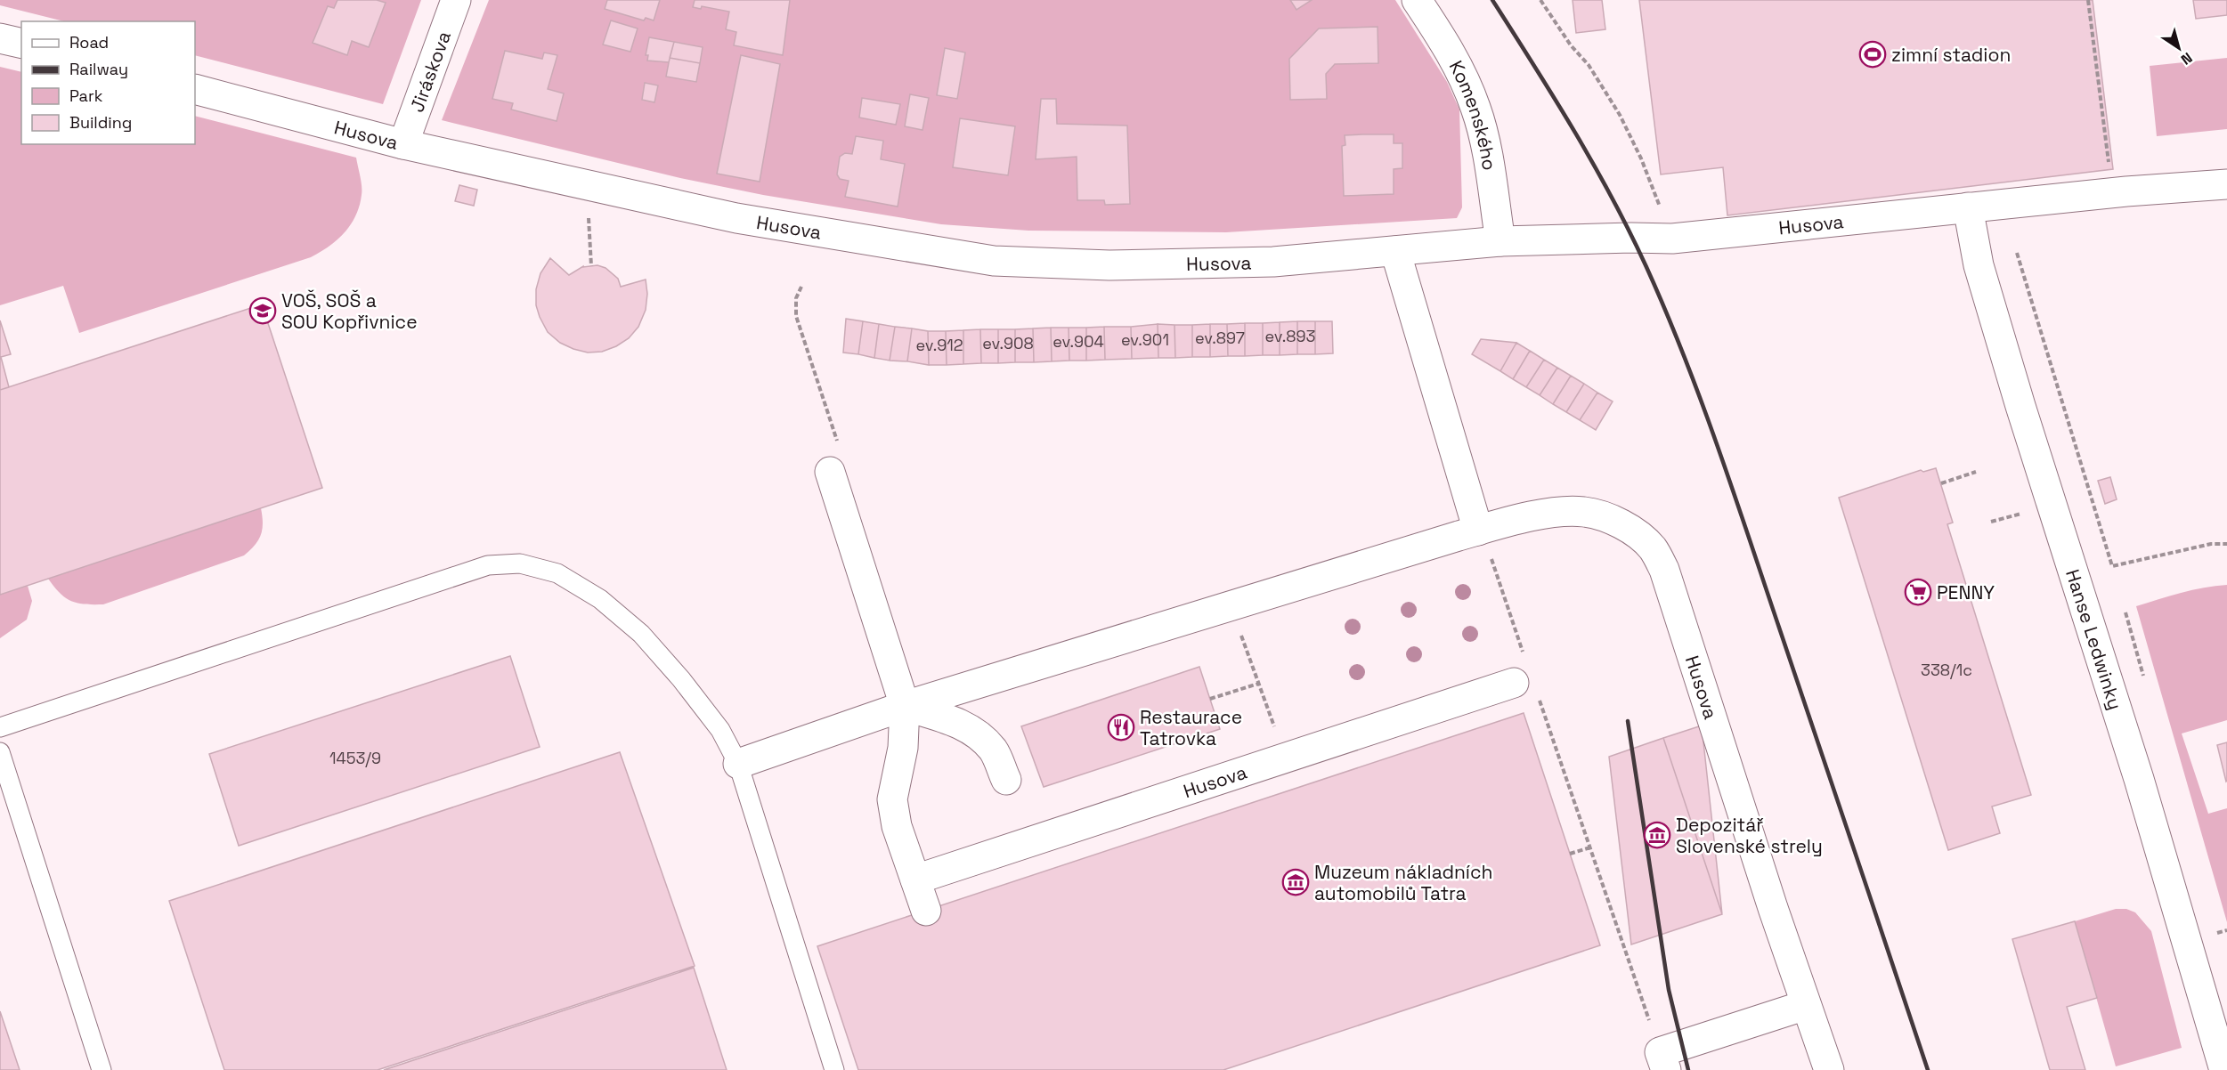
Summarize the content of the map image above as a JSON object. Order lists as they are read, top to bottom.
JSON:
{
  "streets": {
    "street": [
      "Jiráskova",
      "Komenského",
      "Husova",
      "Hanse Ledwinky"
    ]
  },
  "crossings": [
    ["Jiráskova", "Husova"],
    ["Komenského", "Husova"],
    ["Husova", "Hanse Ledwinky"]
  ],
  "places": {
    "sports": ["zimní stadion"],
    "school or university": ["VOŠ, SOŠ a SOU Kopřivnice"],
    "supermarket": ["PENNY"],
    "restaurant": ["Restaurace Tatrovka"],
    "museum": ["Depozitář Slovenské strely", "Muzeum nákladních automobilů Tatra"]
  },
  "house_numbers": [
    "ev.893",
    "ev.897",
    "ev.901",
    "ev.904",
    "ev.908",
    "ev.912",
    "338/1c",
    "1453/9"
  ],
  "legend": [
    "Road",
    "Railway",
    "Park",
    "Building"
  ],
  "north": "bottom right"
}
